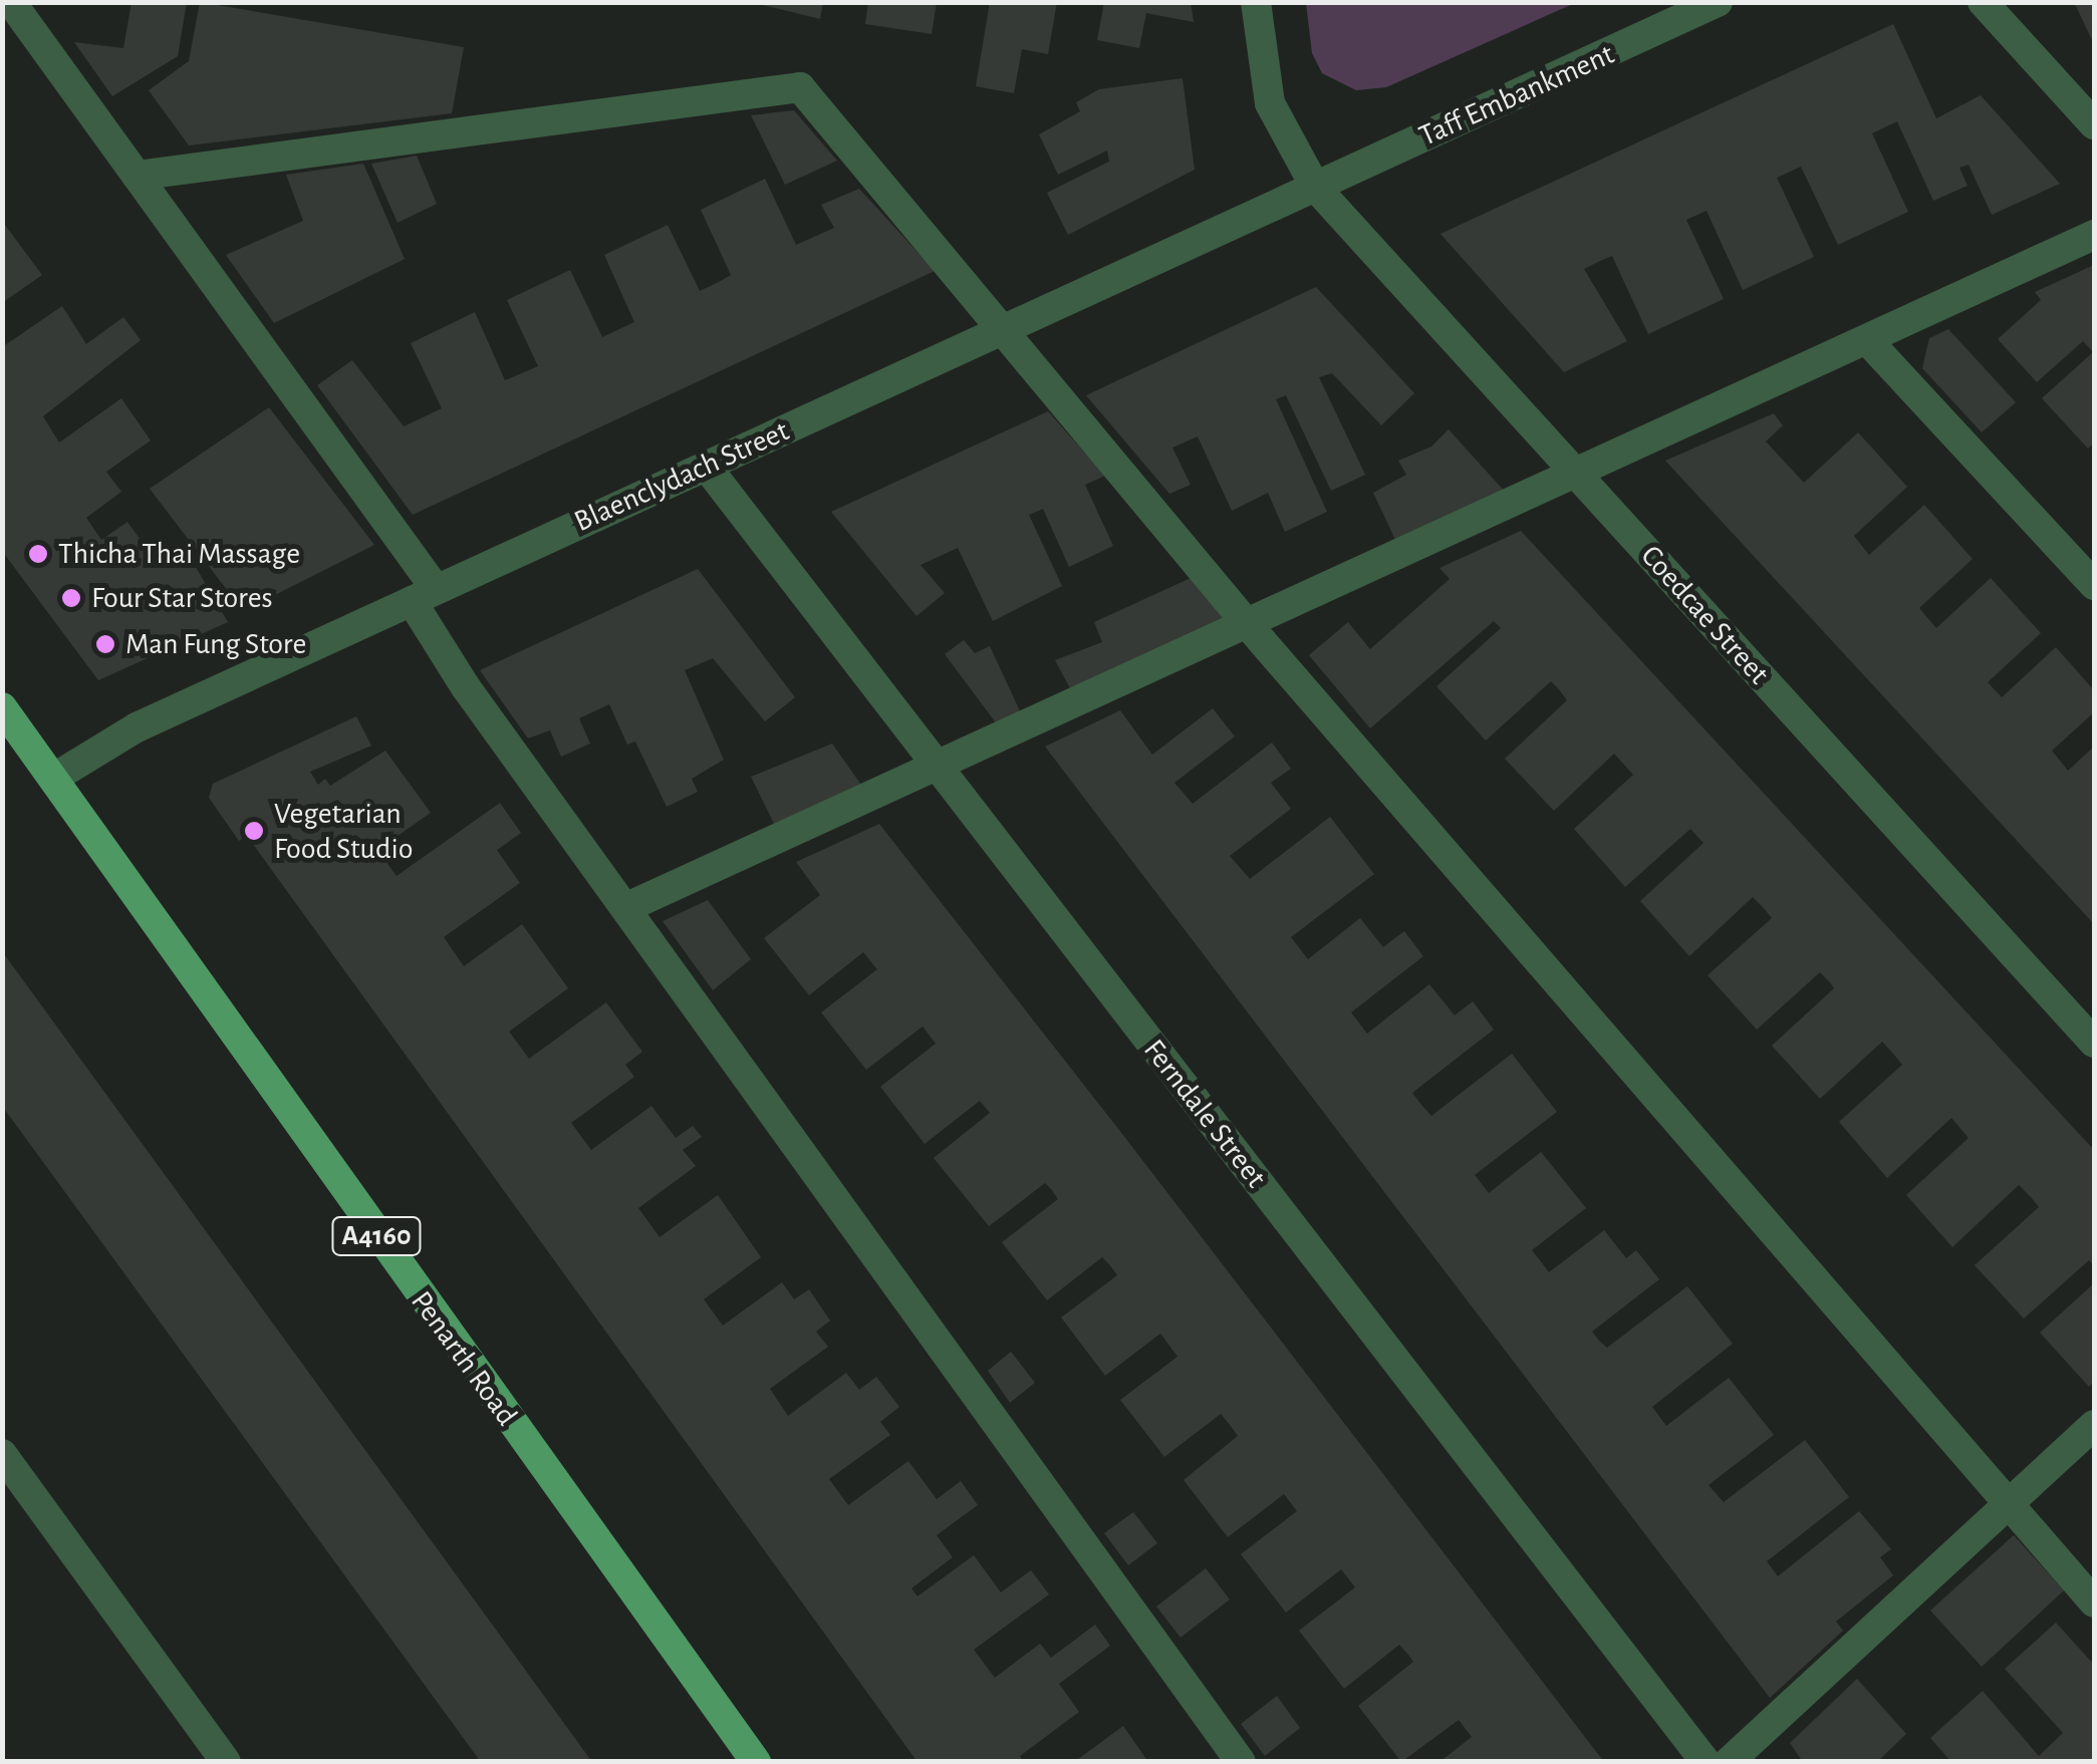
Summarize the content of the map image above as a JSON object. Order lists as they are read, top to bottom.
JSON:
{
  "streets": {
    "main road": ["A4160", "Penarth Road"],
    "street": [
      "Taff Embankment",
      "Blaenclydach Street",
      "Coedcae Street",
      "Ferndale Street"
    ]
  },
  "crossings": [
    ["Taff Embankment", "Blaenclydach Street"],
    ["Taff Embankment", "Coedcae Street"],
    ["Blaenclydach Street", "Coedcae Street"],
    ["Blaenclydach Street", "Ferndale Street"],
    ["Blaenclydach Street", "Penarth Road"]
  ],
  "places": [
    "Thicha Thai Massage",
    "Four Star Stores",
    "Man Fung Store",
    "Vegetarian Food Studio"
  ]
}
